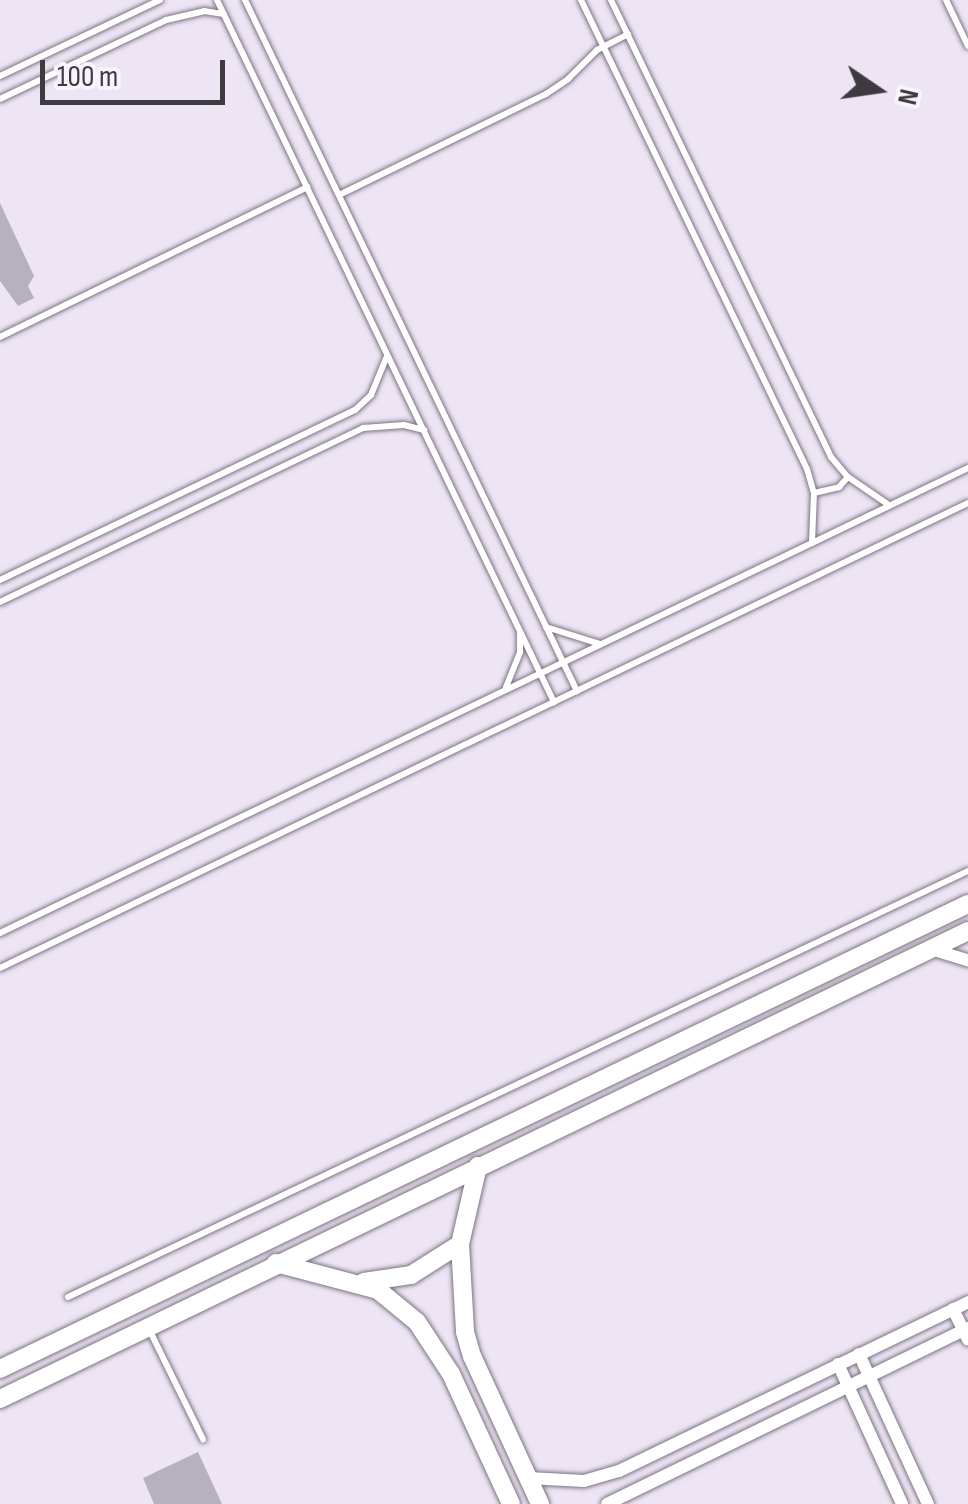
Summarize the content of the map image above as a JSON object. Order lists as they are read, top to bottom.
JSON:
{
  "scale_bar": "100 m",
  "north": "right"
}
